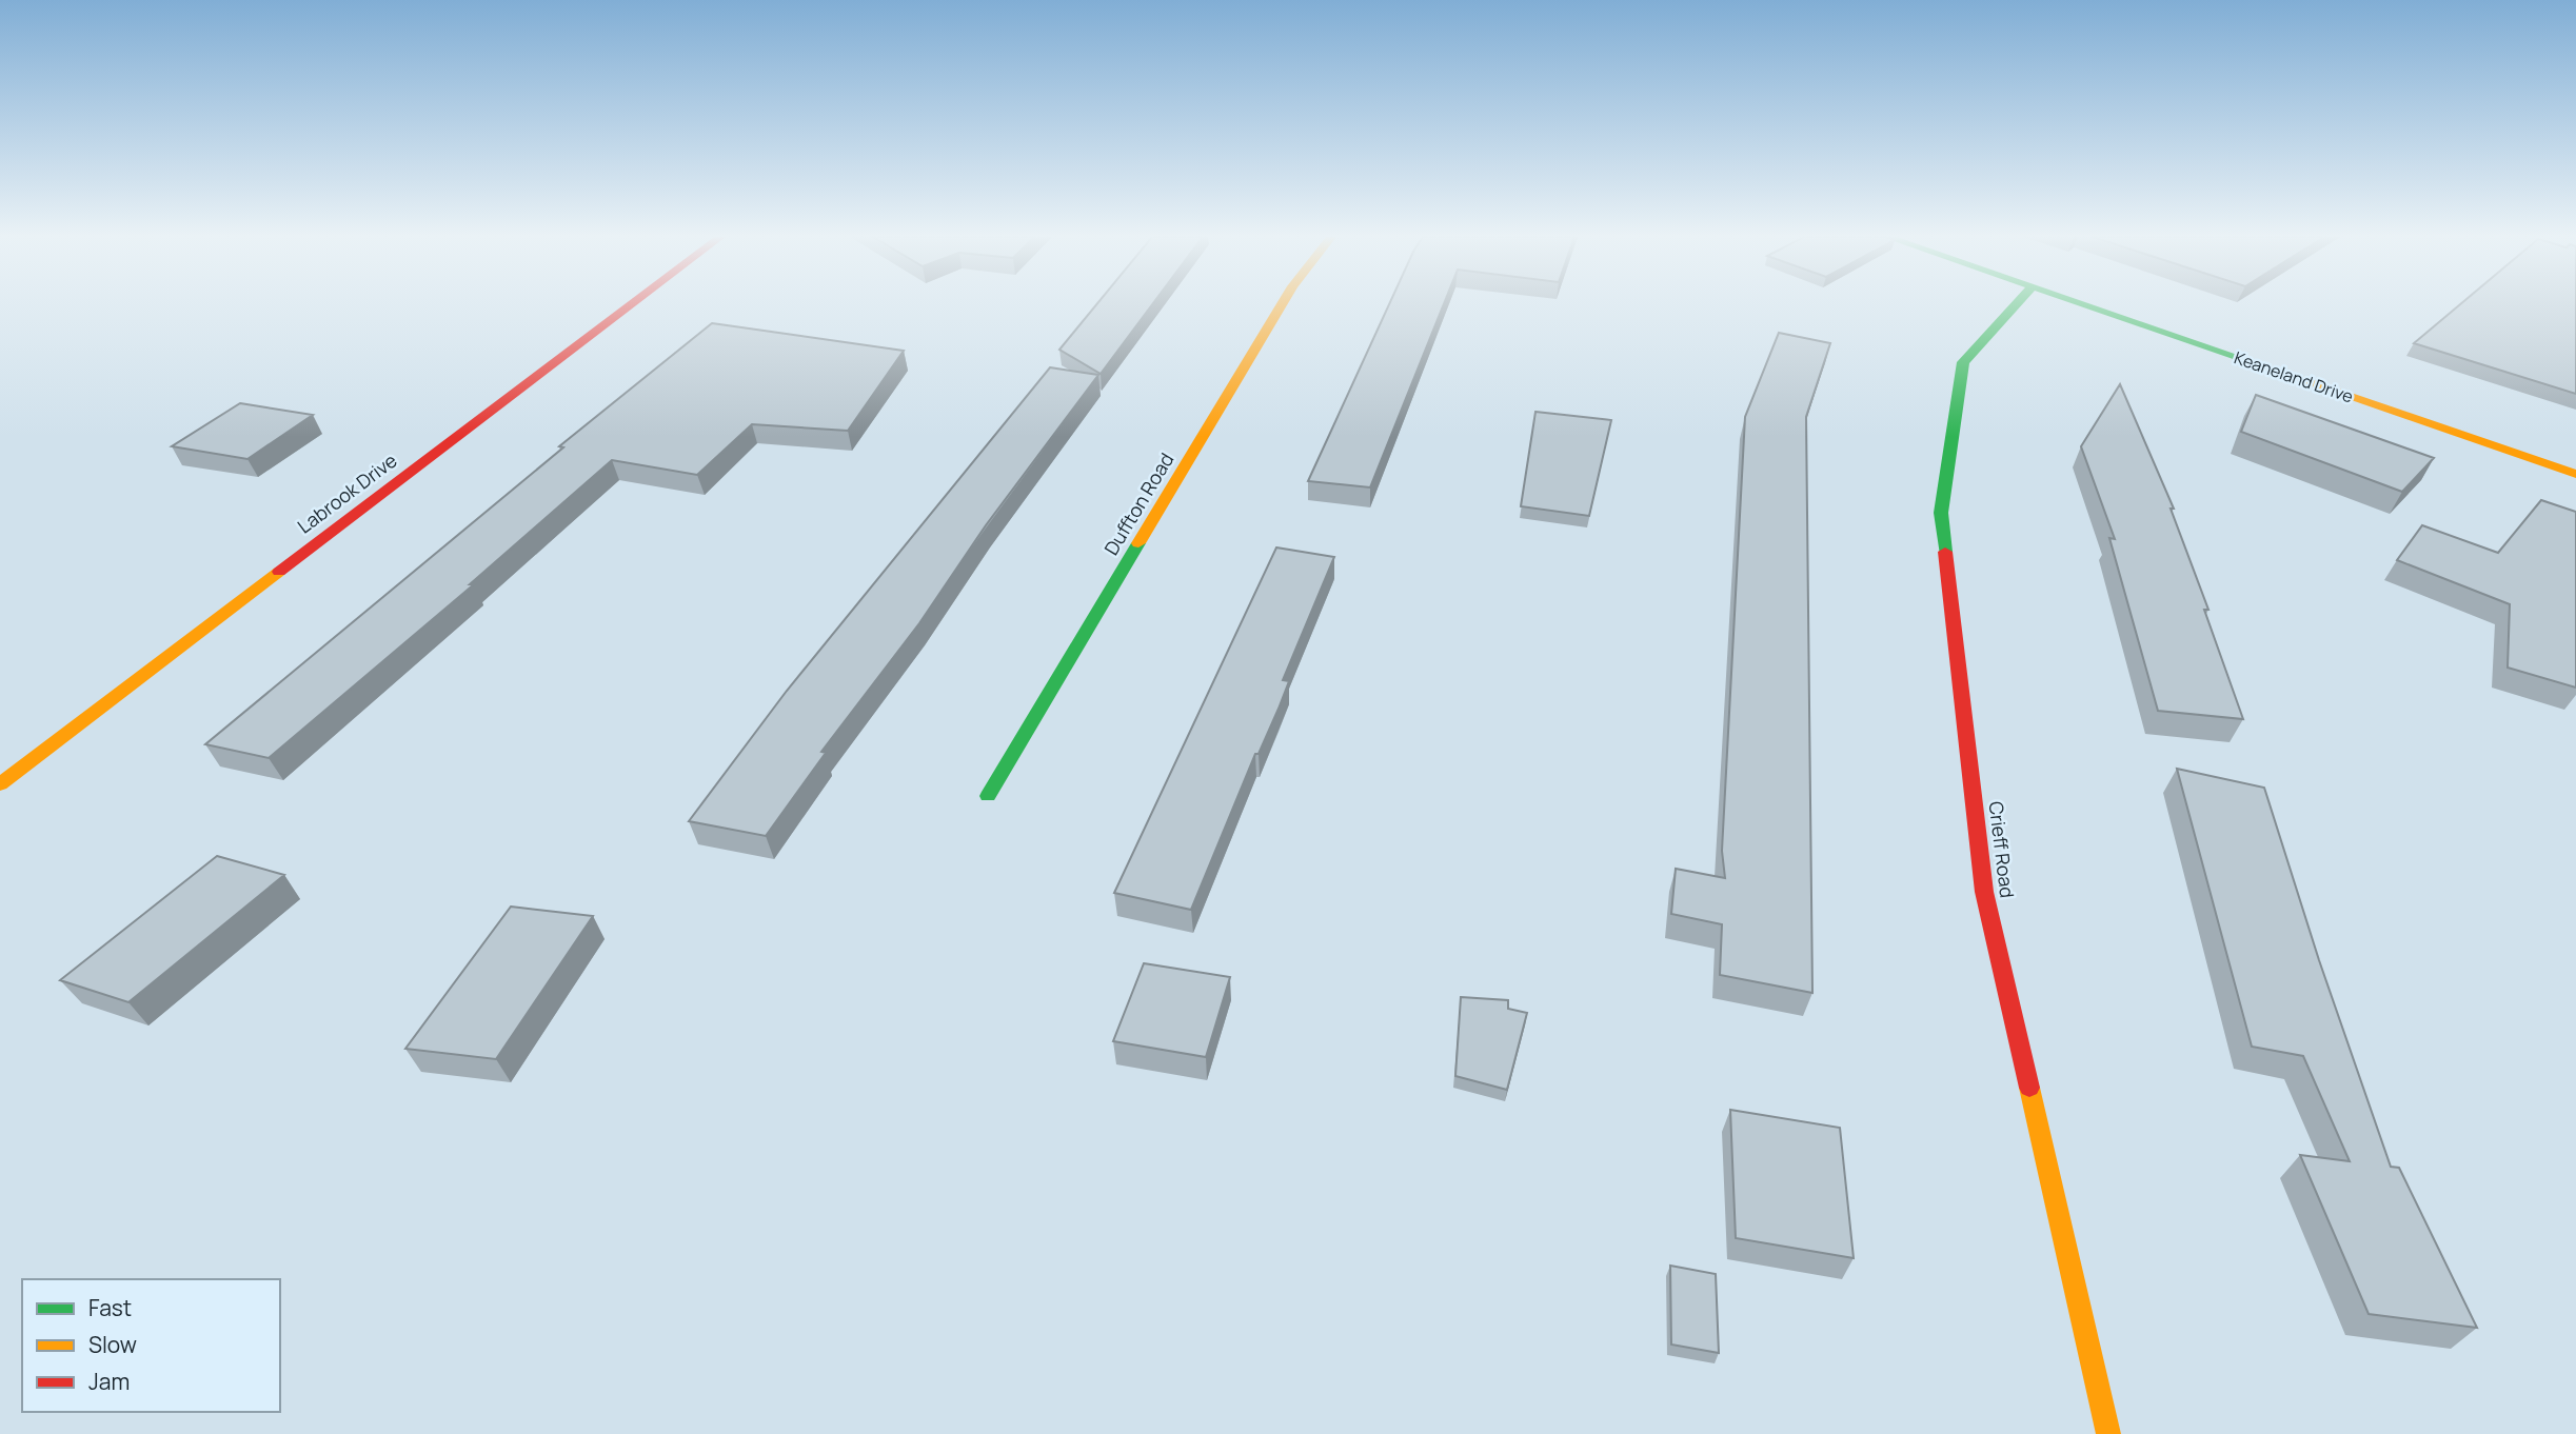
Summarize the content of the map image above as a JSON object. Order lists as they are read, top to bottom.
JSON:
{
  "streets": {
    "street": [
      "Keaneland Drive",
      "Labrook Drive",
      "Duffton Road",
      "Crieff Road"
    ]
  },
  "legend": ["Fast", "Slow", "Jam"]
}
